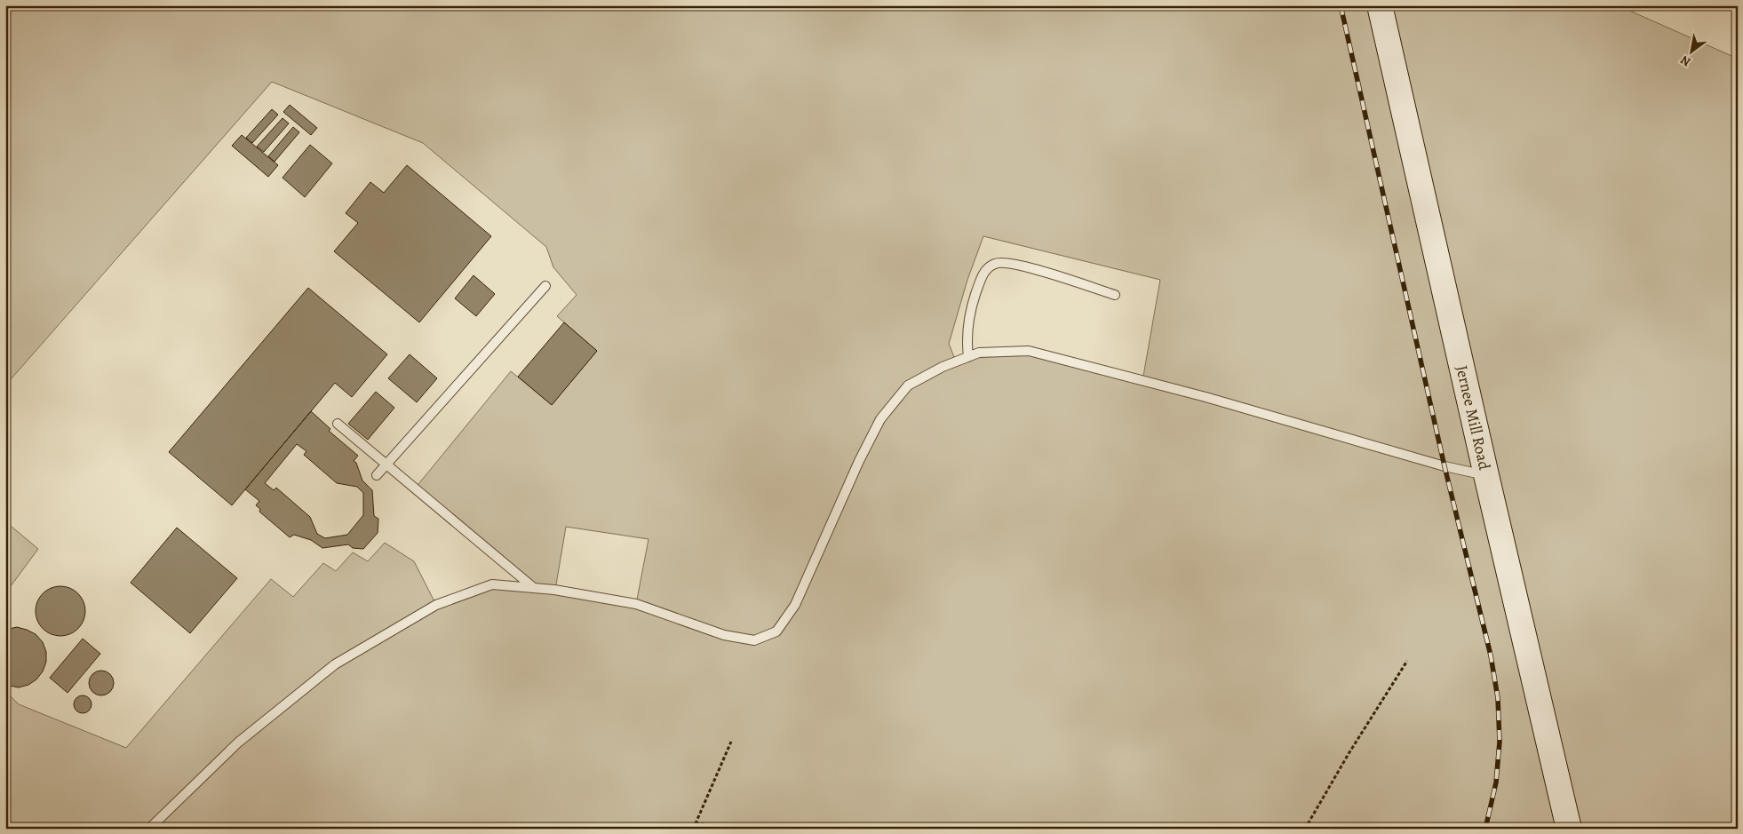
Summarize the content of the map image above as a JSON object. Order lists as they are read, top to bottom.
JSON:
{
  "streets": {
    "street": ["Jernee Mill Road"]
  },
  "north": "bottom left"
}
